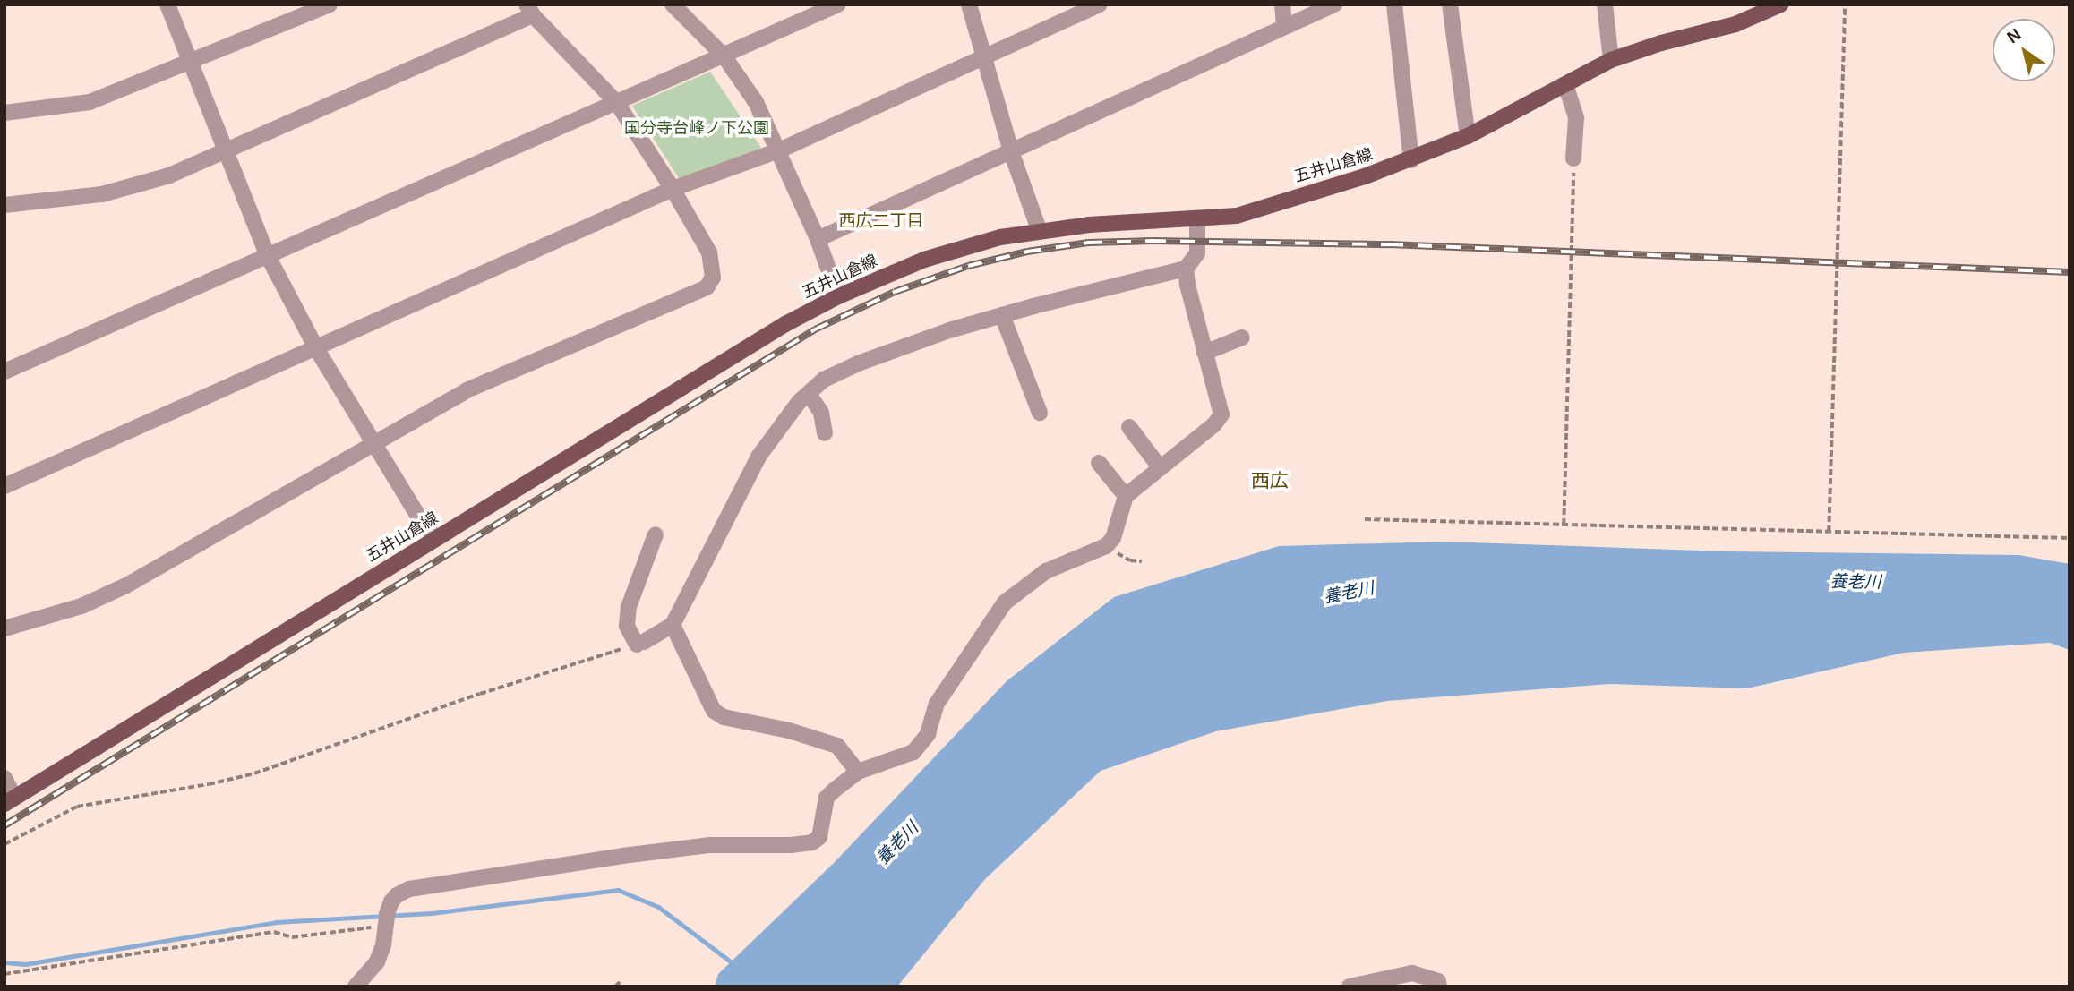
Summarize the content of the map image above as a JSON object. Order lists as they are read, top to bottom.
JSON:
{
  "streets": {
    "main road": ["五井山倉線"]
  },
  "districts": ["西広二丁目", "西広"],
  "water": ["養老川"],
  "parks": ["国分寺台峰ノ下公園"],
  "north": "top left"
}
